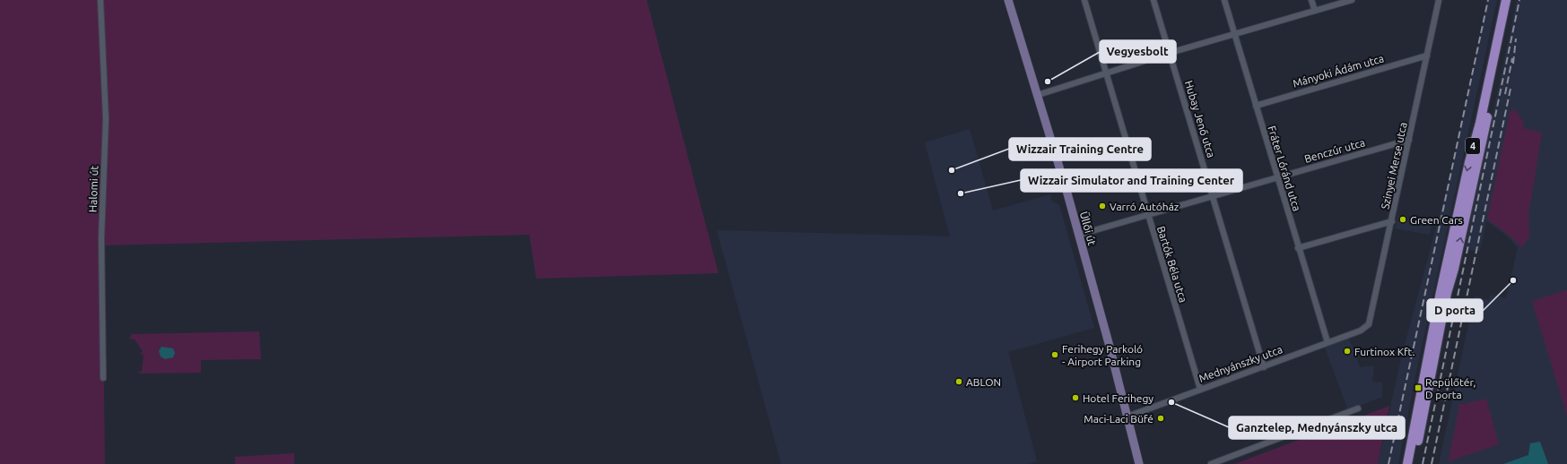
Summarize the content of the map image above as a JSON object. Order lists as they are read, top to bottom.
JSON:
{
  "streets": {
    "main road": ["4", "Üllői út"],
    "street": [
      "Mányoki Ádám utca",
      "Hubay Jenő utca",
      "Benczúr utca",
      "Szinyei Merse utca",
      "Fráter Lóránd utca",
      "Halomi út",
      "Bartók Béla utca",
      "Mednyánszky utca"
    ]
  },
  "crossings": [
    ["Mányoki Ádám utca", "Szinyei Merse utca"],
    ["Mányoki Ádám utca", "Fráter Lóránd utca"],
    ["Hubay Jenő utca", "Benczúr utca"],
    ["Hubay Jenő utca", "Mednyánszky utca"],
    ["Benczúr utca", "Szinyei Merse utca"],
    ["Benczúr utca", "Fráter Lóránd utca"],
    ["Benczúr utca", "Üllői út"],
    ["Benczúr utca", "Bartók Béla utca"],
    ["Szinyei Merse utca", "Mednyánszky utca"],
    ["Fráter Lóránd utca", "Mednyánszky utca"],
    ["Üllői út", "Mednyánszky utca"],
    ["Bartók Béla utca", "Mednyánszky utca"]
  ],
  "places": {
    "other": [
      "Vegyesbolt",
      "Wizzair Training Centre",
      "Wizzair Simulator and Training Center",
      "Varró Autóház",
      "Green Cars",
      "D porta",
      "Furtinox Kft.",
      "Ferihegy Parkoló - Airport Parking",
      "ABLON",
      "Hotel Ferihegy",
      "Ganztelep, Mednyánszky utca",
      "Maci-Laci Büfé"
    ],
    "transit": ["Repülőtér, D porta"]
  }
}
